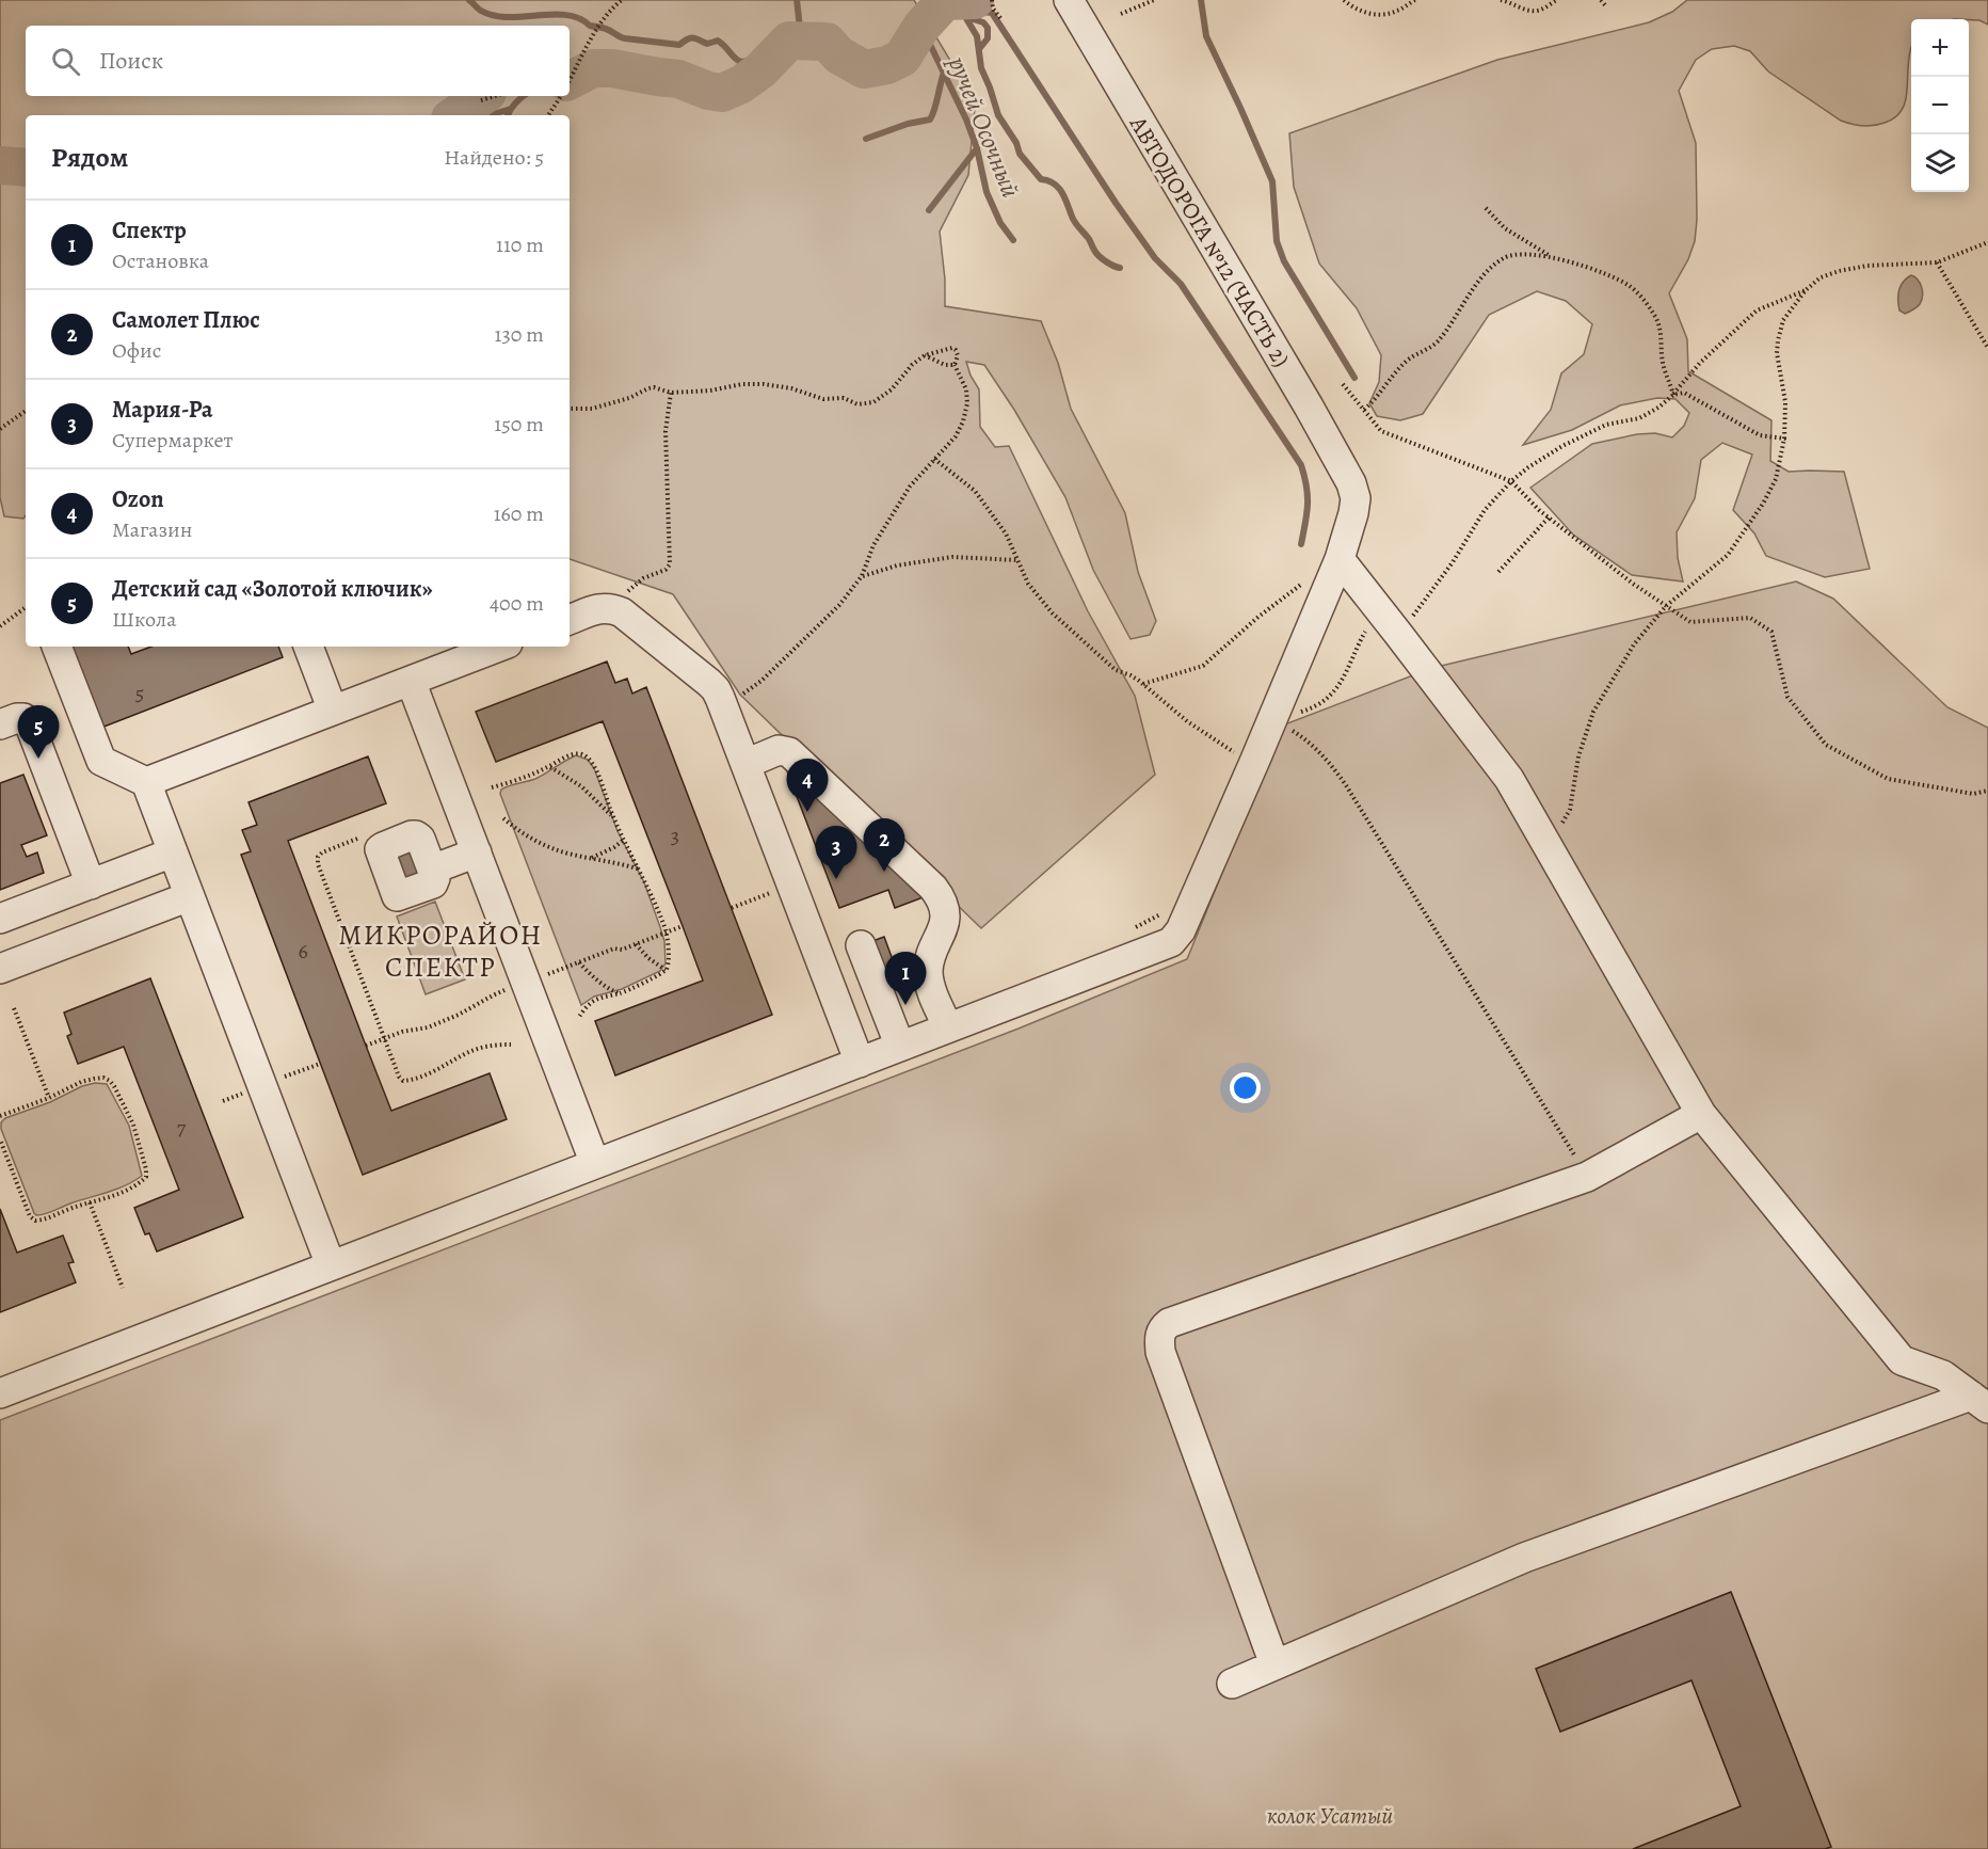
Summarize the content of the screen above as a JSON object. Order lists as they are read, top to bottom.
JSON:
{
  "streets": {
    "street": ["АВТОДОРОГА №12 (ЧАСТЬ 2)"]
  },
  "districts": ["МИКРОРАЙОН СПЕКТР"],
  "water": ["ручей Осочный"],
  "parks": ["колок Усатый"],
  "house_numbers": [
    "5",
    "3",
    "6",
    "7"
  ],
  "page": {
    "map_buttons": ["+", "−"],
    "search": "Поиск",
    "heading": ["Рядом", "Найдено: 5"],
    "list": [
      {
        "mark": "1",
        "name": "Спектр",
        "note": "Остановка",
        "value": "110 m"
      },
      {
        "mark": "2",
        "name": "Самолет Плюс",
        "note": "Офис",
        "value": "130 m"
      },
      {
        "mark": "3",
        "name": "Мария-Ра",
        "note": "Супермаркет",
        "value": "150 m"
      },
      {
        "mark": "4",
        "name": "Ozon",
        "note": "Магазин",
        "value": "160 m"
      },
      {
        "mark": "5",
        "name": "Детский сад «Золотой ключик»",
        "note": "Школа",
        "value": "400 m"
      }
    ],
    "pins": [
      "5",
      "4",
      "2",
      "3",
      "1"
    ]
  }
}
